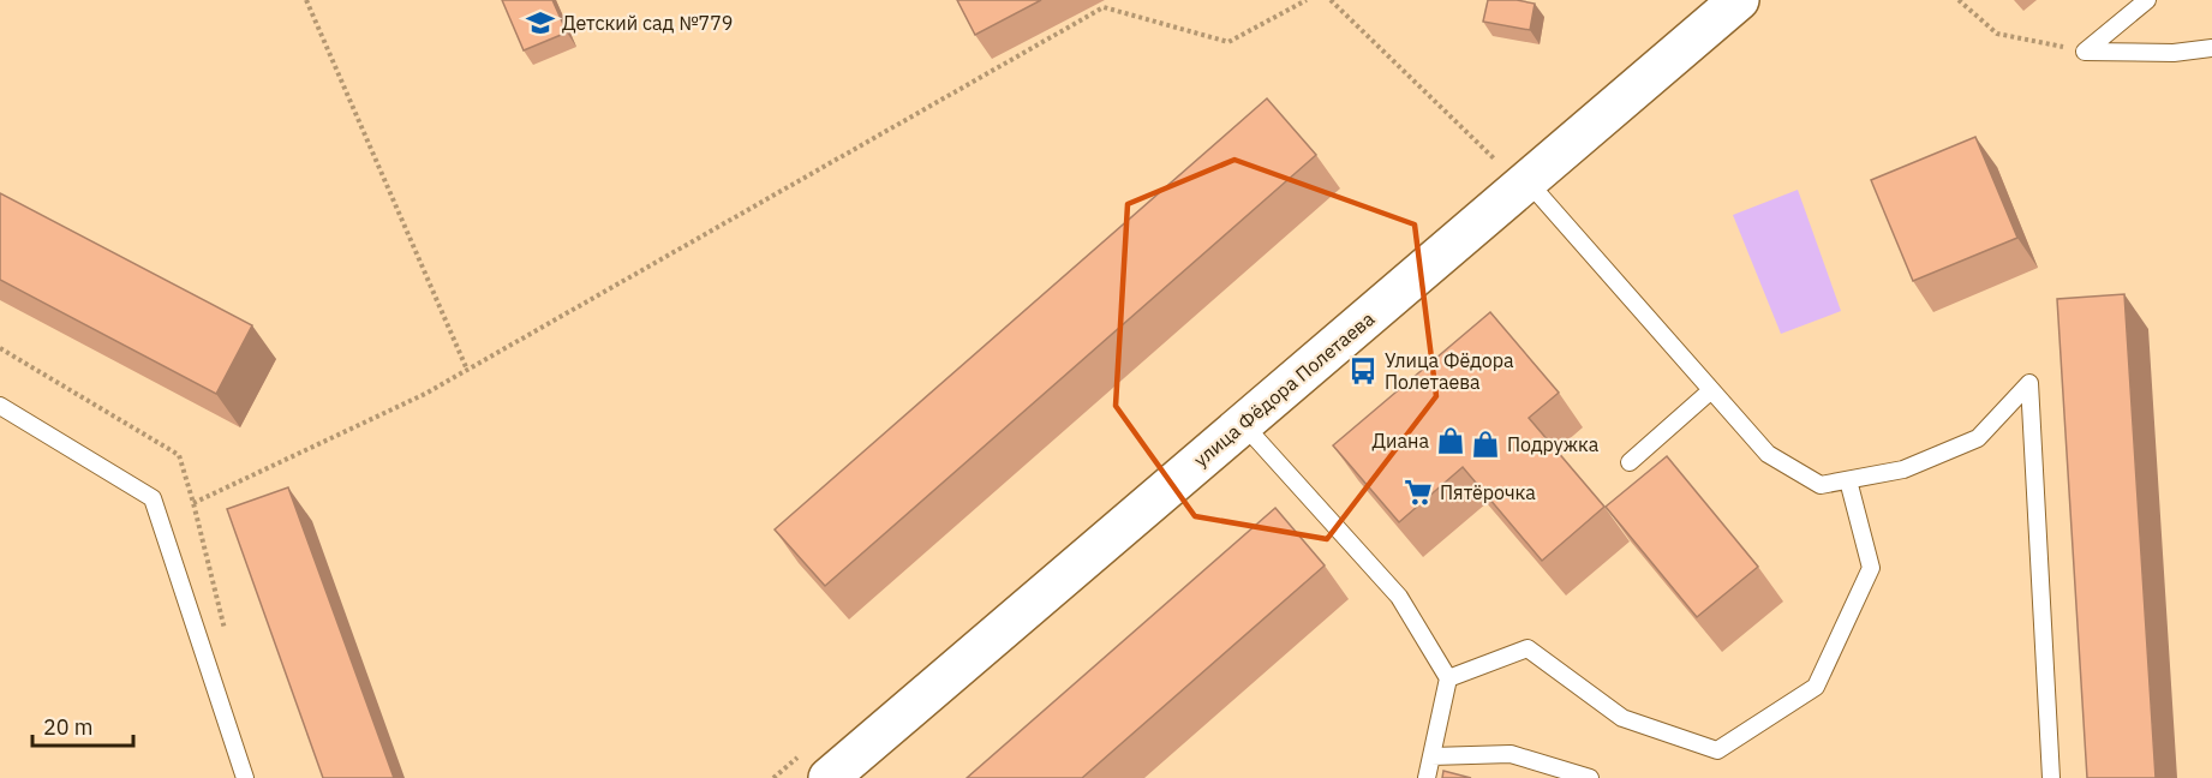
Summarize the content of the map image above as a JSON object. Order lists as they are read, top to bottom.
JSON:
{
  "streets": {
    "main road": ["улица Фёдора Полетаева"]
  },
  "places": {
    "school or university": ["Детский сад №779"],
    "bus stop": ["Улица Фёдора Полетаева"],
    "shop": ["Диана", "Подружка"],
    "supermarket": ["Пятёрочка"]
  },
  "scale_bar": "20 m"
}
